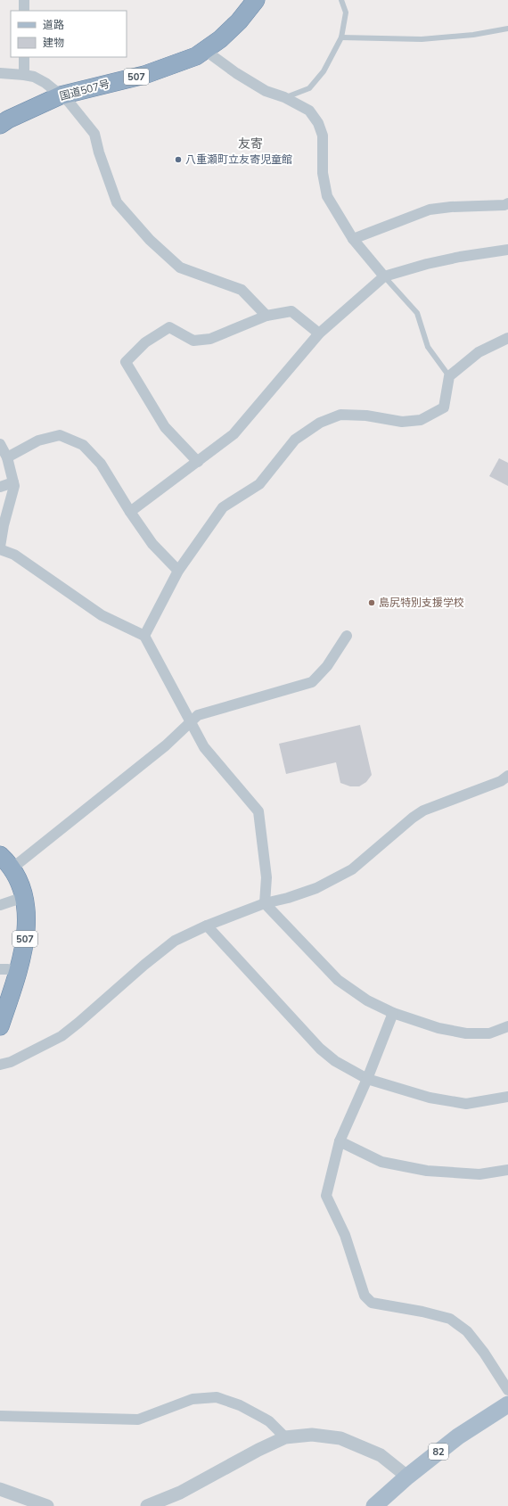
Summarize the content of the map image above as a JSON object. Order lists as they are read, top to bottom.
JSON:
{
  "streets": {
    "highway": ["507", "国道507号"],
    "main road": ["82"]
  },
  "districts": ["友寄"],
  "places": ["八重瀬町立友寄児童館", "島尻特別支援学校"],
  "legend": ["道路", "建物"]
}
